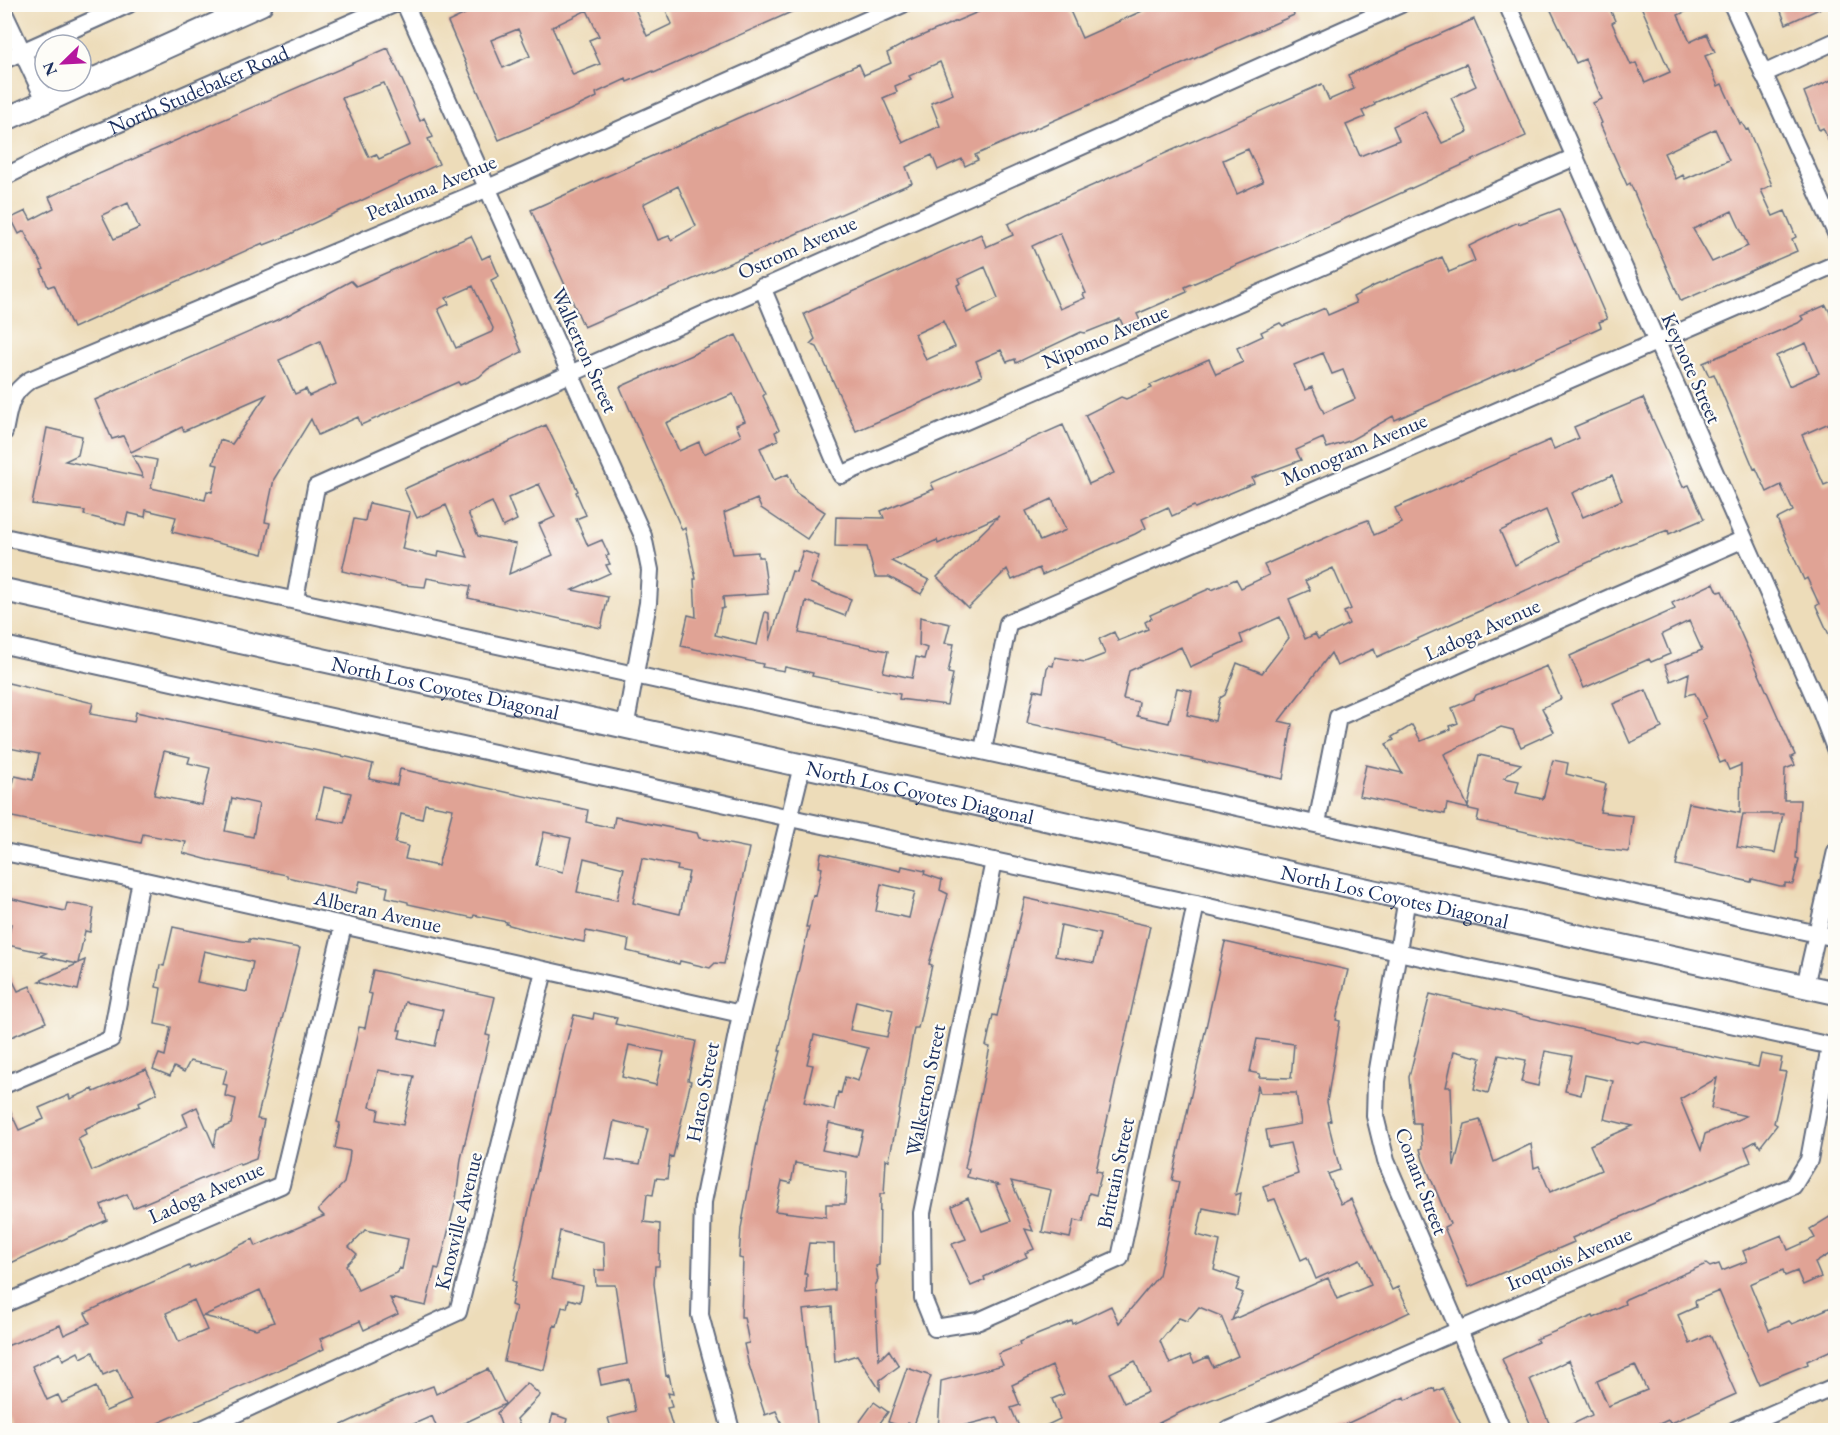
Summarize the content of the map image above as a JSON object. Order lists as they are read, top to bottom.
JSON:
{
  "streets": {
    "main road": ["North Los Coyotes Diagonal"],
    "street": [
      "North Studebaker Road",
      "Petaluma Avenue",
      "Ostrom Avenue",
      "Nipomo Avenue",
      "Walkerton Street",
      "Keynote Street",
      "Monogram Avenue",
      "Ladoga Avenue",
      "Alberan Avenue",
      "Harco Street",
      "Brittain Street",
      "Conant Street",
      "Knoxville Avenue",
      "Iroquois Avenue"
    ]
  },
  "crossings": [
    ["Petaluma Avenue", "Walkerton Street"],
    ["Ostrom Avenue", "Nipomo Avenue"],
    ["Ostrom Avenue", "Walkerton Street"],
    ["Nipomo Avenue", "Keynote Street"],
    ["Walkerton Street", "North Los Coyotes Diagonal"],
    ["Walkerton Street", "Brittain Street"],
    ["Keynote Street", "Monogram Avenue"],
    ["Keynote Street", "Ladoga Avenue"],
    ["Ladoga Avenue", "Alberan Avenue"],
    ["North Los Coyotes Diagonal", "Harco Street"],
    ["North Los Coyotes Diagonal", "Conant Street"],
    ["Alberan Avenue", "Harco Street"],
    ["Alberan Avenue", "Knoxville Avenue"],
    ["Conant Street", "Iroquois Avenue"]
  ],
  "north": "bottom left"
}
